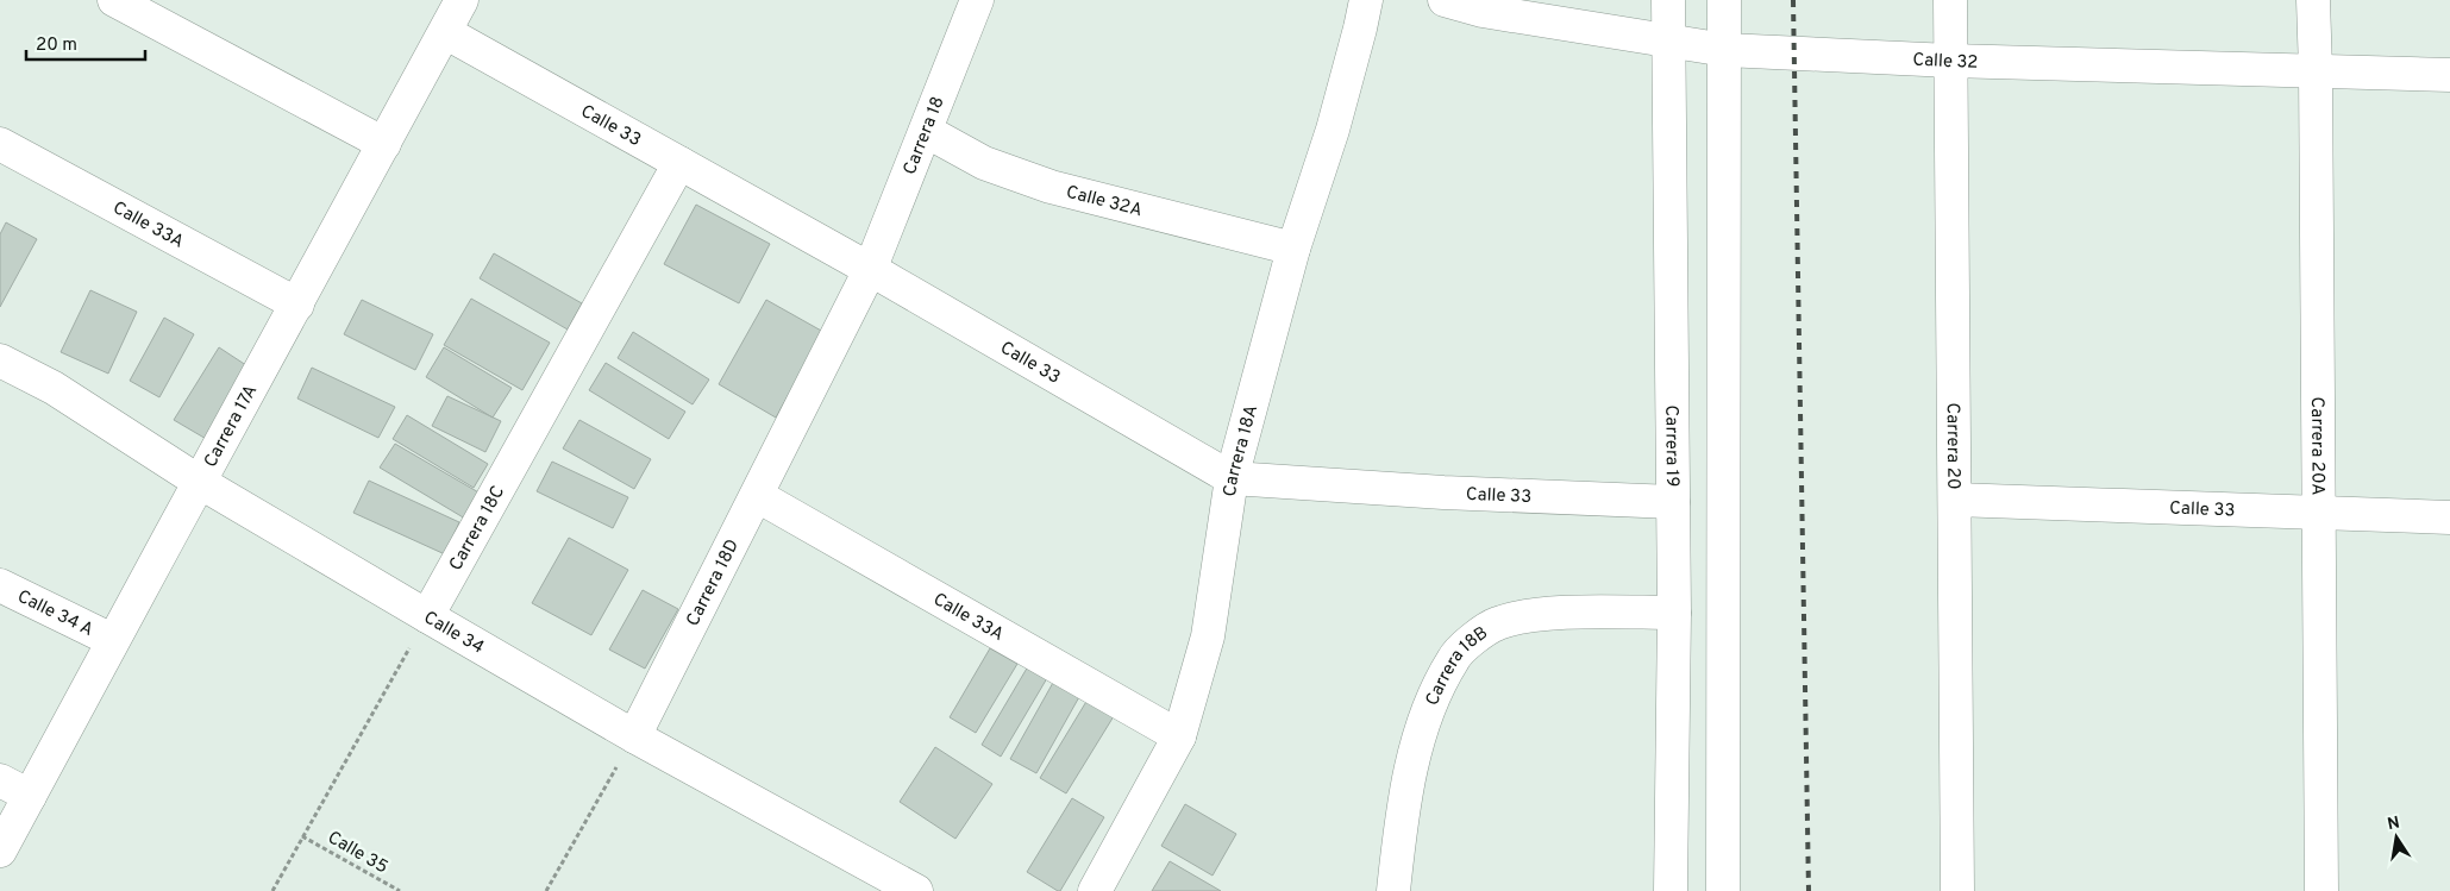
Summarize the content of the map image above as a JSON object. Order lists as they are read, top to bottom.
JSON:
{
  "streets": {
    "street": [
      "Calle 32",
      "Calle 33",
      "Carrera 18",
      "Calle 32A",
      "Calle 33A",
      "Carrera 17A",
      "Carrera 20",
      "Carrera 20A",
      "Carrera 19",
      "Carrera 18A",
      "Carrera 18C",
      "Carrera 18D",
      "Calle 34 A",
      "Calle 34",
      "Carrera 18B"
    ],
    "path": ["Calle 35"]
  },
  "crossings": [
    ["Calle 32", "Carrera 20"],
    ["Calle 32", "Carrera 20A"],
    ["Calle 32", "Carrera 19"],
    ["Calle 33", "Carrera 18"],
    ["Calle 33", "Carrera 17A"],
    ["Calle 33", "Carrera 20"],
    ["Calle 33", "Carrera 20A"],
    ["Calle 33", "Carrera 19"],
    ["Calle 33", "Carrera 18A"],
    ["Calle 33", "Carrera 18C"],
    ["Calle 33", "Carrera 18D"],
    ["Carrera 18", "Calle 32A"],
    ["Carrera 18", "Carrera 18D"],
    ["Calle 32A", "Carrera 18A"],
    ["Calle 33A", "Carrera 17A"],
    ["Calle 33A", "Carrera 18A"],
    ["Calle 33A", "Carrera 18D"],
    ["Carrera 17A", "Calle 34 A"],
    ["Carrera 17A", "Calle 34"],
    ["Carrera 19", "Carrera 18B"],
    ["Carrera 18C", "Calle 34"],
    ["Carrera 18D", "Calle 34"]
  ],
  "scale_bar": "20 m",
  "north": "top"
}
